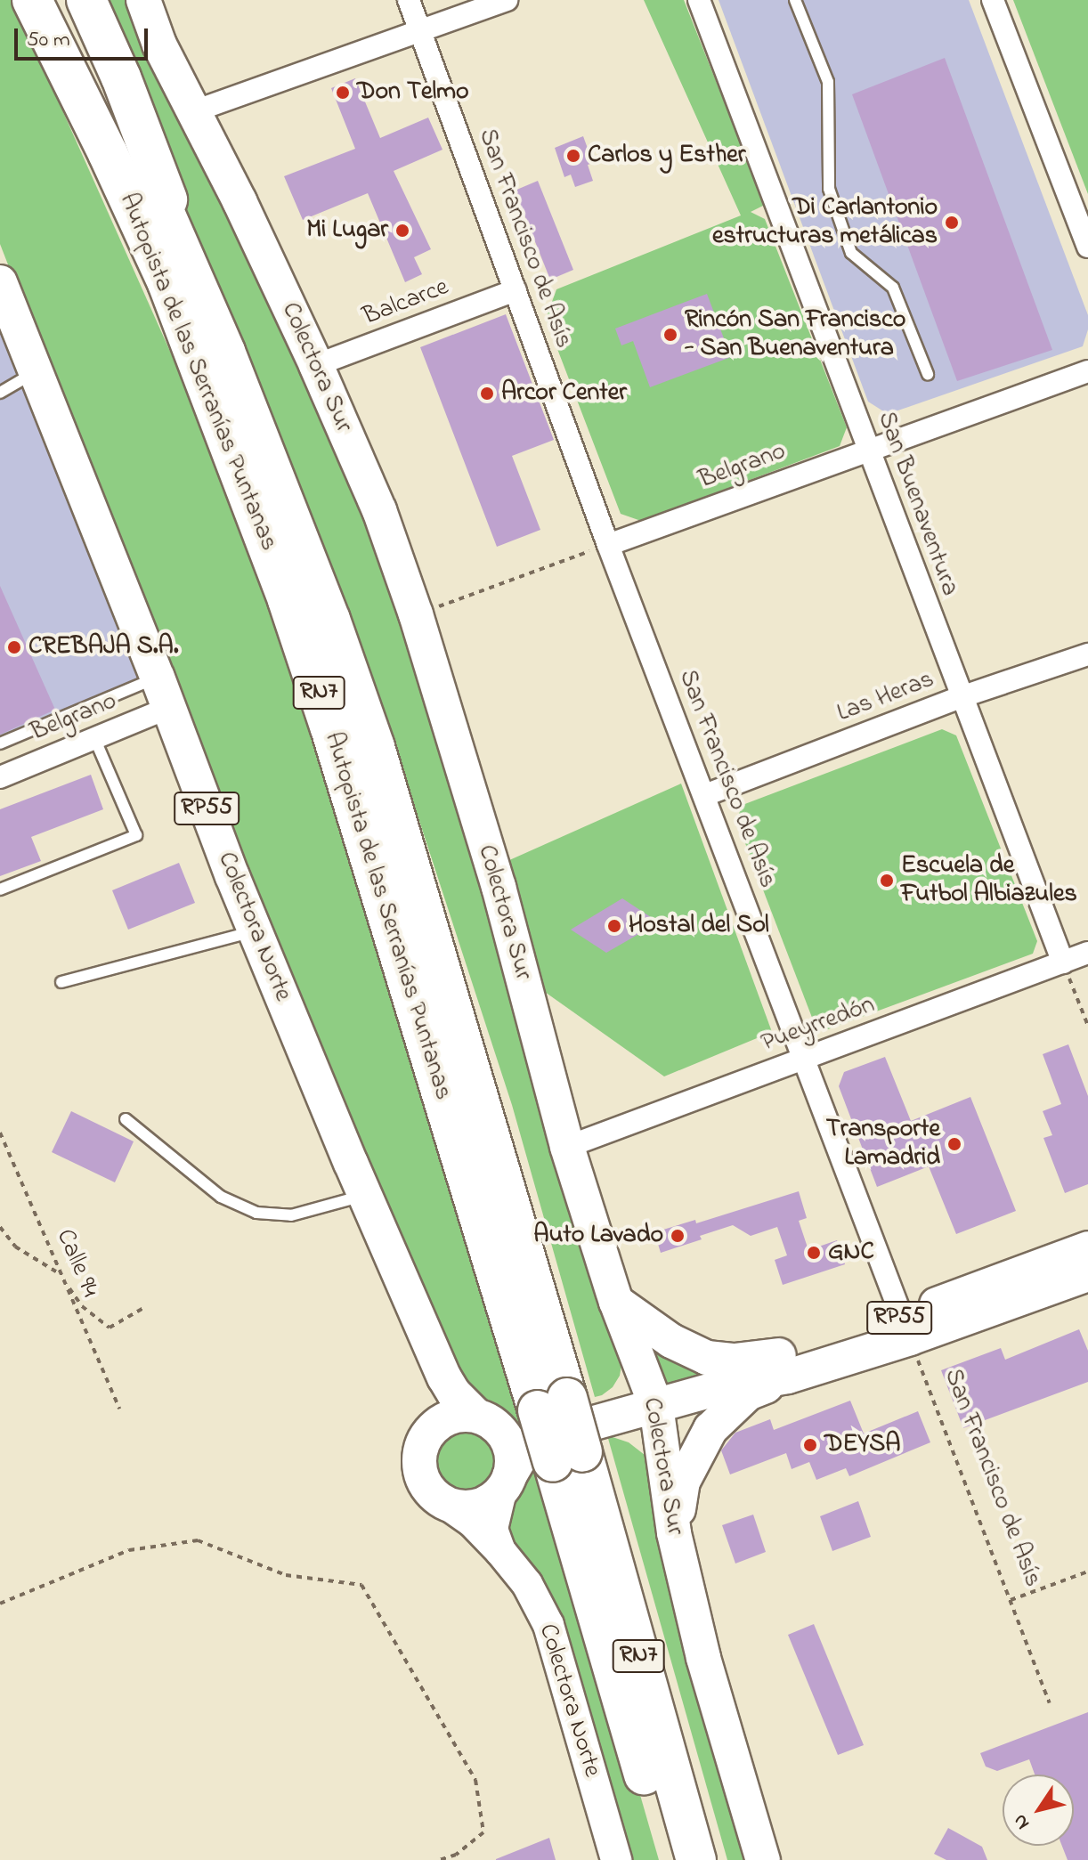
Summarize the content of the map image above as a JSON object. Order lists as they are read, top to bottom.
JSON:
{
  "streets": {
    "highway": ["Autopista de las Serranías Puntanas", "RN7"],
    "main road": ["Colectora Sur", "RP55", "Colectora Norte"],
    "street": [
      "San Francisco de Asís",
      "Balcarce",
      "Belgrano",
      "San Buenaventura",
      "Las Heras",
      "Pueyrredón"
    ],
    "path": ["Calle 94"]
  },
  "crossings": [
    ["San Francisco de Asís", "Balcarce"],
    ["San Francisco de Asís", "Belgrano"],
    ["San Francisco de Asís", "Las Heras"],
    ["San Francisco de Asís", "RP55"],
    ["San Francisco de Asís", "Pueyrredón"],
    ["Balcarce", "Colectora Sur"],
    ["Colectora Sur", "RP55"],
    ["Colectora Sur", "Pueyrredón"],
    ["Autopista de las Serranías Puntanas", "RP55"],
    ["Belgrano", "San Buenaventura"],
    ["Belgrano", "Colectora Norte"],
    ["San Buenaventura", "Las Heras"],
    ["San Buenaventura", "Pueyrredón"],
    ["RP55", "Colectora Norte"]
  ],
  "places": [
    "Don Telmo",
    "Carlos y Esther",
    "Di Carlantonio estructuras metálicas",
    "Mi Lugar",
    "Rincón San Francisco - San Buenaventura",
    "Arcor Center",
    "CREBAJA S.A.",
    "Escuela de Futbol Albiazules",
    "Hostal del Sol",
    "Transporte Lamadrid",
    "Auto Lavado",
    "GNC",
    "DEYSA"
  ],
  "scale_bar": "50 m",
  "north": "bottom left"
}
